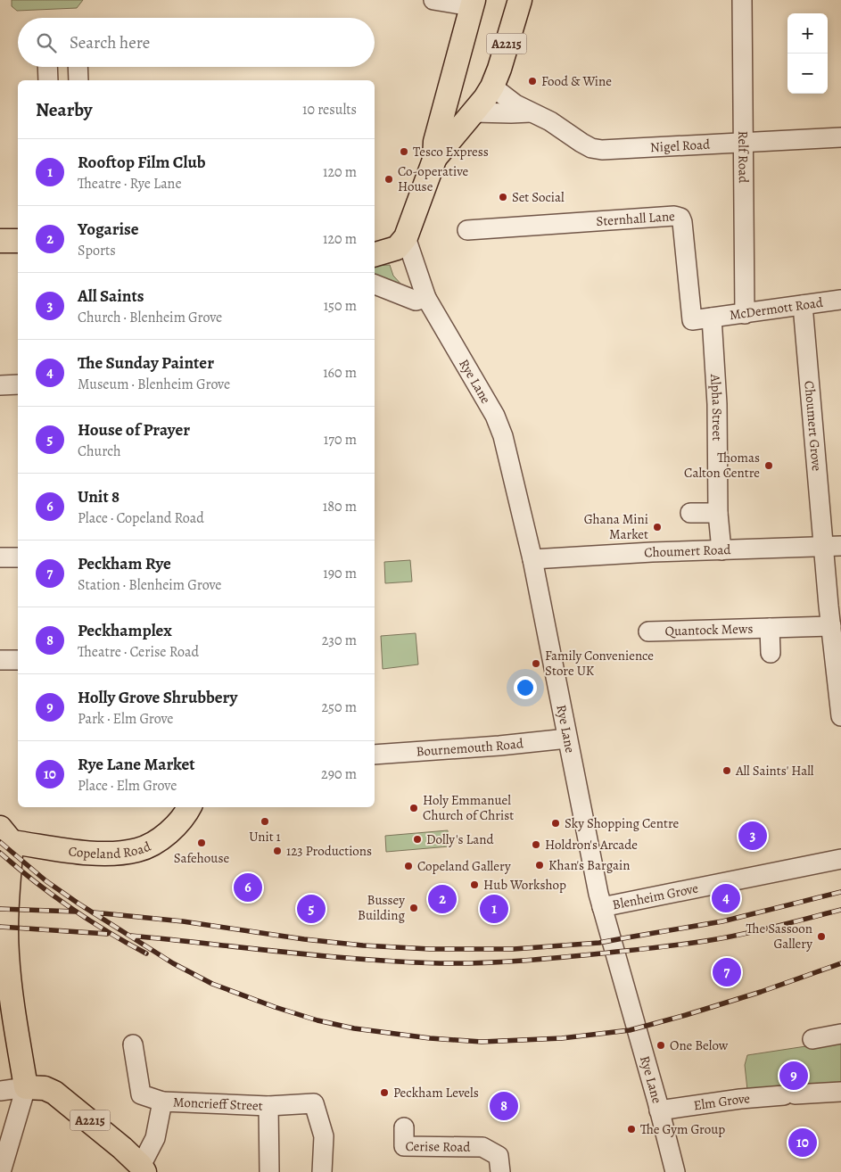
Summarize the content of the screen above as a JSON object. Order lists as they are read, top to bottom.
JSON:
{
  "streets": {
    "main road": ["A2215", "Copeland Road"],
    "street": [
      "Nigel Road",
      "Relf Road",
      "Sternhall Lane",
      "McDermott Road",
      "Rye Lane",
      "Alpha Street",
      "Choumert Grove",
      "Choumert Road",
      "Quantock Mews",
      "Bournemouth Road",
      "Blenheim Grove",
      "Elm Grove",
      "Moncrieff Street",
      "Cerise Road"
    ]
  },
  "crossings": [
    ["A2215", "Nigel Road"],
    ["A2215", "Rye Lane"],
    ["A2215", "Moncrieff Street"],
    ["Nigel Road", "Relf Road"],
    ["Relf Road", "McDermott Road"],
    ["Sternhall Lane", "McDermott Road"],
    ["Sternhall Lane", "Alpha Street"],
    ["McDermott Road", "Alpha Street"],
    ["McDermott Road", "Choumert Grove"],
    ["Rye Lane", "Choumert Road"],
    ["Rye Lane", "Bournemouth Road"],
    ["Rye Lane", "Blenheim Grove"],
    ["Rye Lane", "Elm Grove"],
    ["Alpha Street", "Choumert Road"],
    ["Choumert Grove", "Choumert Road"],
    ["Choumert Grove", "Quantock Mews"]
  ],
  "places": [
    "Food & Wine",
    "Tesco Express",
    "Co-operative House",
    "Set Social",
    "Thomas Calton Centre",
    "Ghana Mini Market",
    "Family Convenience Store UK",
    "All Saints' Hall",
    "Holy Emmanuel Church of Christ",
    "Unit 1",
    "Sky Shopping Centre",
    "Dolly's Land",
    "Safehouse",
    "Holdron's Arcade",
    "123 Productions",
    "Khan's Bargain",
    "Copeland Gallery",
    "Hub Workshop",
    "Bussey Building",
    "The Sassoon Gallery",
    "One Below",
    "Peckham Levels",
    "The Gym Group"
  ],
  "page": {
    "map_buttons": ["+", "−"],
    "search": "Search here",
    "heading": ["Nearby", "10 results"],
    "list": [
      {
        "mark": "1",
        "name": "Rooftop Film Club",
        "note": "Theatre · Rye Lane",
        "value": "120 m"
      },
      {
        "mark": "2",
        "name": "Yogarise",
        "note": "Sports",
        "value": "120 m"
      },
      {
        "mark": "3",
        "name": "All Saints",
        "note": "Church · Blenheim Grove",
        "value": "150 m"
      },
      {
        "mark": "4",
        "name": "The Sunday Painter",
        "note": "Museum · Blenheim Grove",
        "value": "160 m"
      },
      {
        "mark": "5",
        "name": "House of Prayer",
        "note": "Church",
        "value": "170 m"
      },
      {
        "mark": "6",
        "name": "Unit 8",
        "note": "Place · Copeland Road",
        "value": "180 m"
      },
      {
        "mark": "7",
        "name": "Peckham Rye",
        "note": "Station · Blenheim Grove",
        "value": "190 m"
      },
      {
        "mark": "8",
        "name": "Peckhamplex",
        "note": "Theatre · Cerise Road",
        "value": "230 m"
      },
      {
        "mark": "9",
        "name": "Holly Grove Shrubbery",
        "note": "Park · Elm Grove",
        "value": "250 m"
      },
      {
        "mark": "10",
        "name": "Rye Lane Market",
        "note": "Place · Elm Grove",
        "value": "290 m"
      }
    ],
    "pins": [
      "3",
      "6",
      "4",
      "2",
      "1",
      "5",
      "7",
      "9",
      "8",
      "10"
    ]
  }
}
